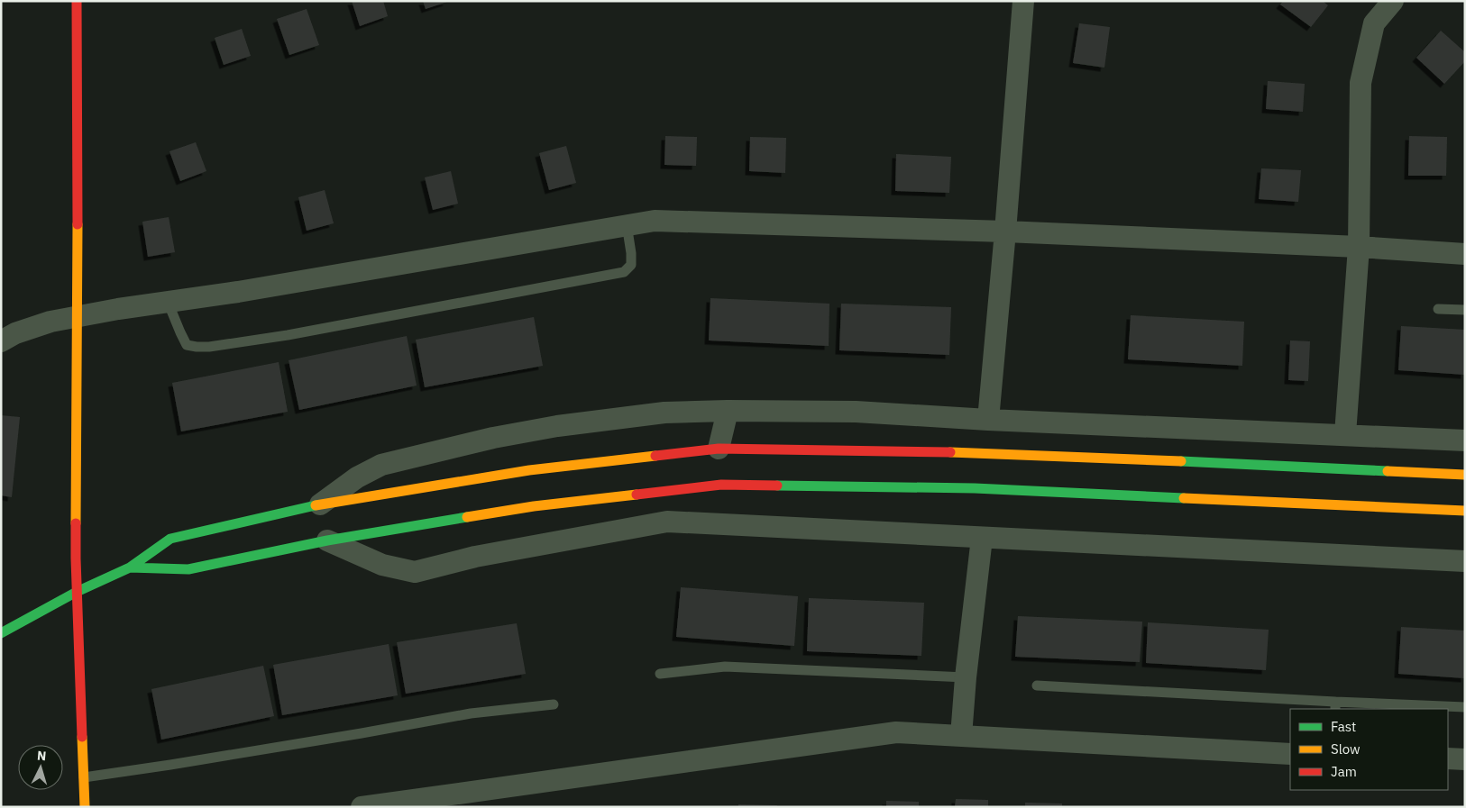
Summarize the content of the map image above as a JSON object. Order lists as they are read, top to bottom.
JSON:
{
  "legend": ["Fast", "Slow", "Jam"],
  "north": "top"
}
